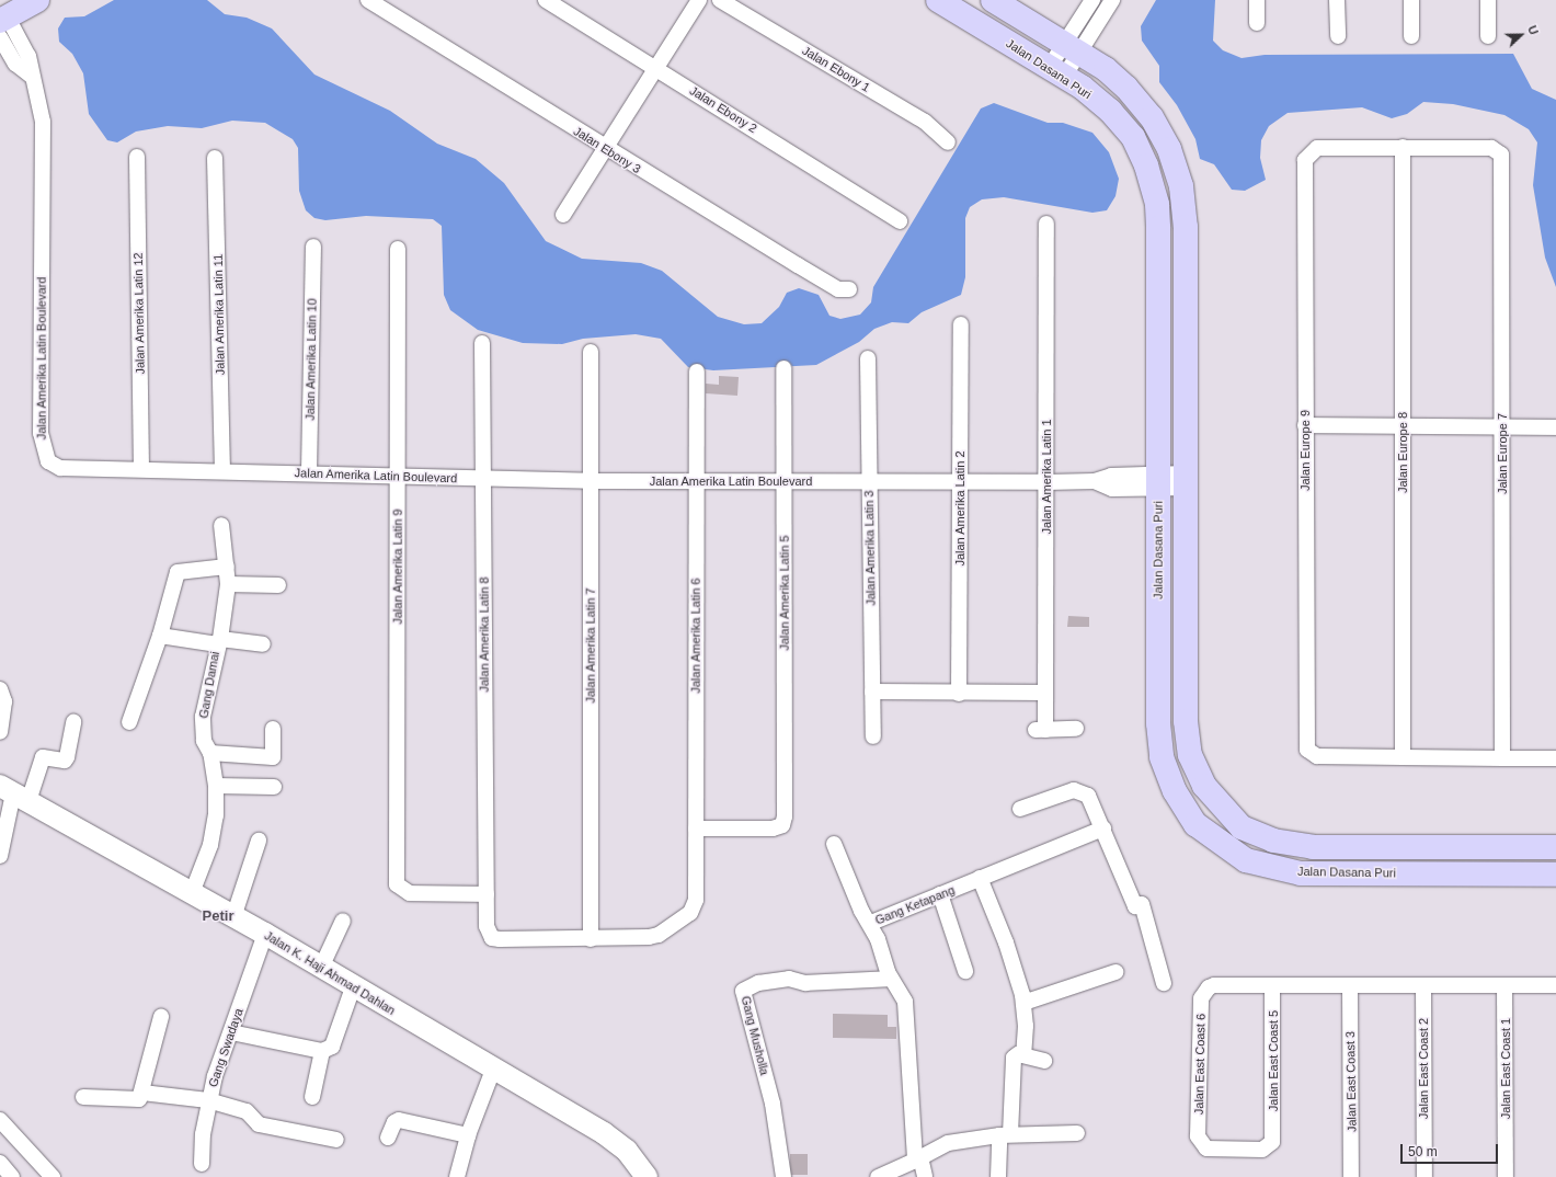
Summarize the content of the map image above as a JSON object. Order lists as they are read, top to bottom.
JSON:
{
  "streets": {
    "main road": ["Jalan Dasana Puri", "Jalan K. Haji Ahmad Dahlan"],
    "street": [
      "Jalan Ebony 1",
      "Jalan Ebony 2",
      "Jalan Ebony 3",
      "Jalan Amerika Latin 12",
      "Jalan Amerika Latin 11",
      "Jalan Amerika Latin Boulevard",
      "Jalan Amerika Latin 10",
      "Jalan Europe 9",
      "Jalan Europe 8",
      "Jalan Europe 7",
      "Jalan Amerika Latin 1",
      "Jalan Amerika Latin 2",
      "Jalan Amerika Latin 3",
      "Jalan Amerika Latin 9",
      "Jalan Amerika Latin 5",
      "Jalan Amerika Latin 8",
      "Jalan Amerika Latin 6",
      "Jalan Amerika Latin 7",
      "Gang Damai",
      "Gang Ketapang",
      "Gang Musholla",
      "Gang Swadaya",
      "Jalan East Coast 5",
      "Jalan East Coast 6",
      "Jalan East Coast 2",
      "Jalan East Coast 1",
      "Jalan East Coast 3"
    ]
  },
  "crossings": [
    ["Jalan Dasana Puri", "Jalan Amerika Latin Boulevard"],
    ["Jalan Amerika Latin 12", "Jalan Amerika Latin Boulevard"],
    ["Jalan Amerika Latin 11", "Jalan Amerika Latin Boulevard"],
    ["Jalan Amerika Latin Boulevard", "Jalan Amerika Latin 10"],
    ["Jalan Amerika Latin Boulevard", "Jalan Amerika Latin 1"],
    ["Jalan Amerika Latin Boulevard", "Jalan Amerika Latin 2"],
    ["Jalan Amerika Latin Boulevard", "Jalan Amerika Latin 3"],
    ["Jalan Amerika Latin Boulevard", "Jalan Amerika Latin 9"],
    ["Jalan Amerika Latin Boulevard", "Jalan Amerika Latin 5"],
    ["Jalan Amerika Latin Boulevard", "Jalan Amerika Latin 8"],
    ["Jalan Amerika Latin Boulevard", "Jalan Amerika Latin 6"],
    ["Jalan Amerika Latin Boulevard", "Jalan Amerika Latin 7"],
    ["Jalan Europe 9", "Jalan Europe 8"],
    ["Jalan Europe 9", "Jalan Europe 7"],
    ["Jalan Europe 8", "Jalan Europe 7"],
    ["Jalan Amerika Latin 9", "Jalan Amerika Latin 8"],
    ["Jalan Amerika Latin 5", "Jalan Amerika Latin 6"],
    ["Jalan Amerika Latin 8", "Jalan Amerika Latin 6"],
    ["Jalan Amerika Latin 8", "Jalan Amerika Latin 7"],
    ["Jalan Amerika Latin 6", "Jalan Amerika Latin 7"],
    ["Gang Damai", "Jalan K. Haji Ahmad Dahlan"],
    ["Gang Ketapang", "Gang Musholla"],
    ["Jalan K. Haji Ahmad Dahlan", "Gang Swadaya"],
    ["Jalan East Coast 5", "Jalan East Coast 6"]
  ],
  "districts": ["Petir"],
  "scale_bar": "50 m",
  "north": "right"
}
